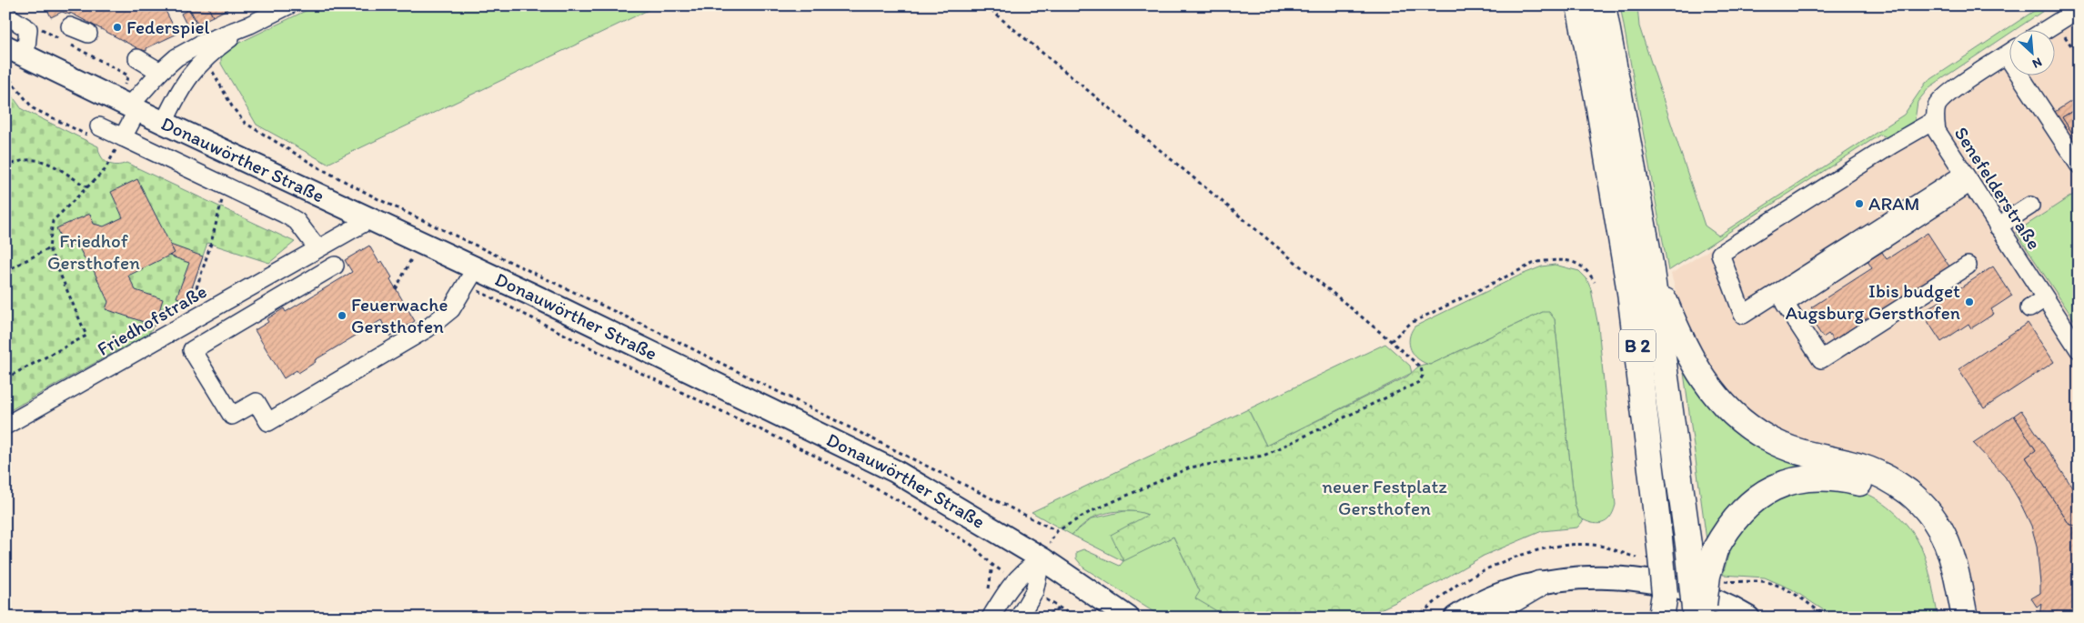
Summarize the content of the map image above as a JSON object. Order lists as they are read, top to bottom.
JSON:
{
  "streets": {
    "highway": ["B 2"],
    "main road": ["Donauwörther Straße"],
    "street": ["Senefelderstraße", "Friedhofstraße"]
  },
  "crossings": [
    ["Donauwörther Straße", "Friedhofstraße"]
  ],
  "parks": ["Friedhof Gersthofen", "neuer Festplatz Gersthofen"],
  "places": [
    "Federspiel",
    "ARAM",
    "Ibis budget Augsburg Gersthofen",
    "Feuerwache Gersthofen"
  ],
  "north": "bottom right"
}
